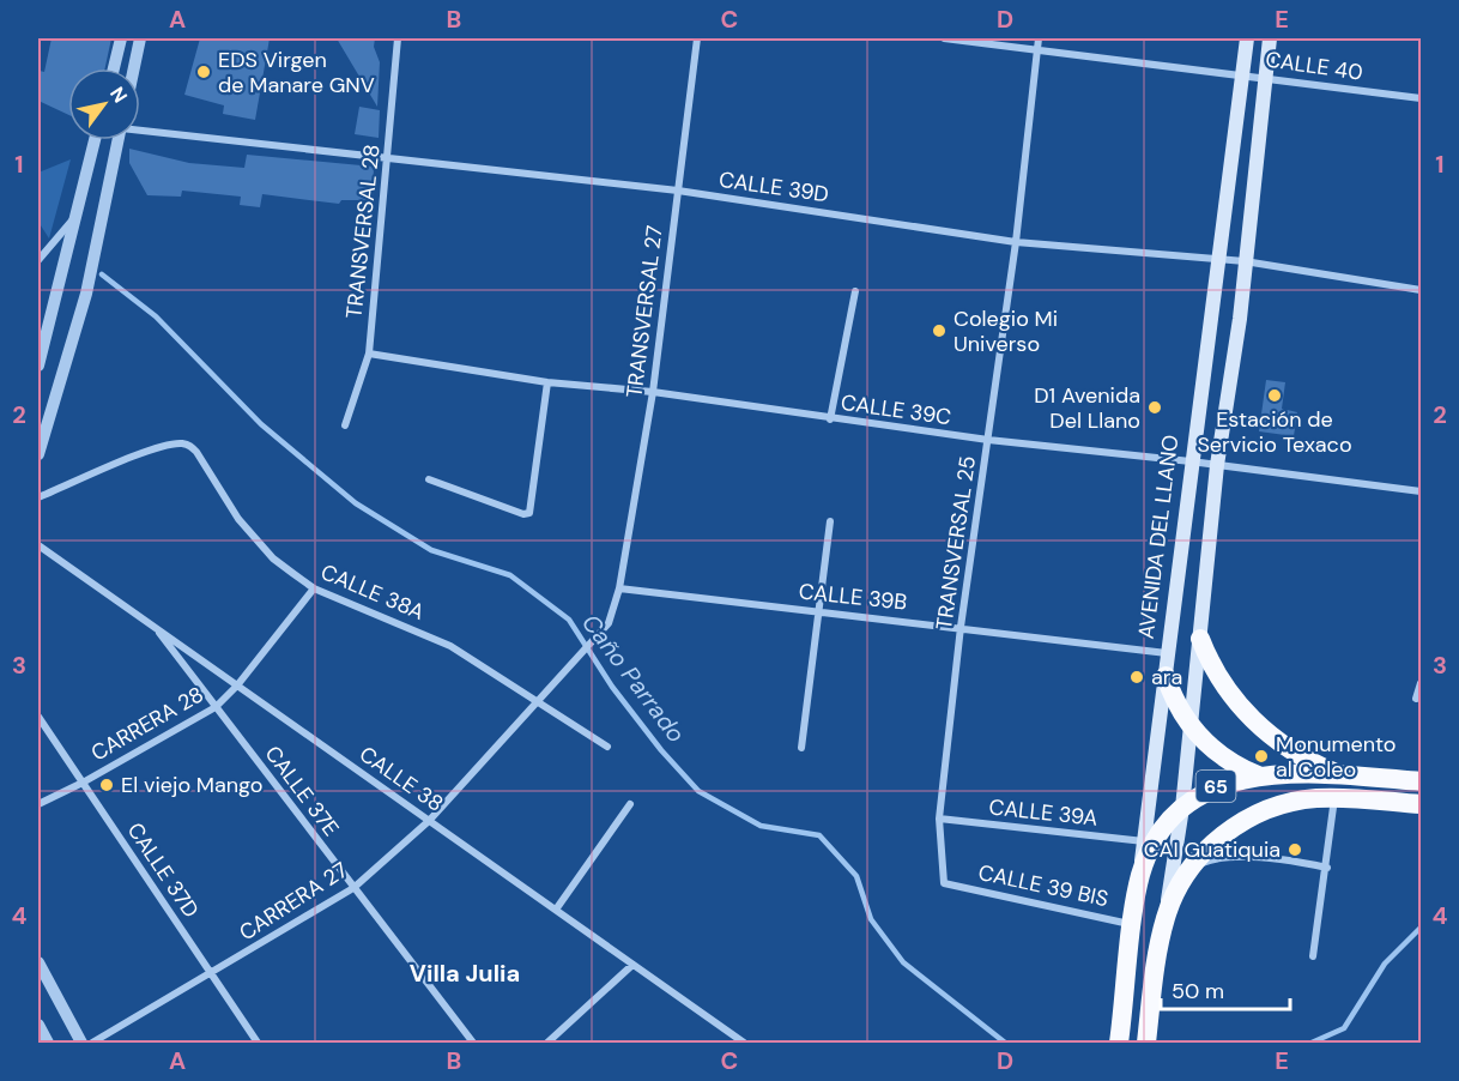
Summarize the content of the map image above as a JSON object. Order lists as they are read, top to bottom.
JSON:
{
  "streets": {
    "highway": ["AVENIDA DEL LLANO", "65"],
    "street": [
      "CALLE 40",
      "CALLE 39D",
      "TRANSVERSAL 28",
      "TRANSVERSAL 27",
      "CALLE 39C",
      "TRANSVERSAL 25",
      "CALLE 38A",
      "CALLE 39B",
      "CARRERA 28",
      "CALLE 38",
      "CALLE 37E",
      "CALLE 39A",
      "CALLE 37D",
      "CALLE 39 BIS",
      "CARRERA 27"
    ]
  },
  "crossings": [
    ["CALLE 40", "AVENIDA DEL LLANO"],
    ["CALLE 40", "TRANSVERSAL 25"],
    ["CALLE 39D", "TRANSVERSAL 28"],
    ["CALLE 39D", "TRANSVERSAL 27"],
    ["CALLE 39D", "AVENIDA DEL LLANO"],
    ["CALLE 39D", "TRANSVERSAL 25"],
    ["TRANSVERSAL 28", "CALLE 39C"],
    ["TRANSVERSAL 27", "CALLE 39C"],
    ["TRANSVERSAL 27", "CALLE 39B"],
    ["TRANSVERSAL 27", "CARRERA 27"],
    ["CALLE 39C", "AVENIDA DEL LLANO"],
    ["CALLE 39C", "TRANSVERSAL 25"],
    ["AVENIDA DEL LLANO", "CALLE 39B"],
    ["AVENIDA DEL LLANO", "65"],
    ["AVENIDA DEL LLANO", "CALLE 39A"],
    ["AVENIDA DEL LLANO", "CALLE 39 BIS"],
    ["TRANSVERSAL 25", "CALLE 39B"],
    ["TRANSVERSAL 25", "CALLE 39A"],
    ["TRANSVERSAL 25", "CALLE 39 BIS"],
    ["CALLE 38A", "CARRERA 28"],
    ["CALLE 38A", "CARRERA 27"],
    ["CALLE 39B", "CARRERA 27"],
    ["CARRERA 28", "CALLE 38"],
    ["CARRERA 28", "CALLE 37E"],
    ["CARRERA 28", "CALLE 37D"],
    ["CALLE 38", "CALLE 37E"],
    ["CALLE 38", "CARRERA 27"],
    ["CALLE 37E", "CARRERA 27"],
    ["CALLE 37D", "CARRERA 27"]
  ],
  "districts": ["Villa Julia"],
  "water": ["Caño Parrado"],
  "places": [
    "EDS Virgen de Manare GNV",
    "Colegio Mi Universo",
    "Estación de Servicio Texaco",
    "D1 Avenida Del Llano",
    "ara",
    "Monumento al Coleo",
    "El viejo Mango",
    "CAI Guatiquia"
  ],
  "scale_bar": "50 m",
  "north": "top right",
  "grid": {
    "columns": [
      "A",
      "B",
      "C",
      "D",
      "E"
    ],
    "rows": [
      "1",
      "2",
      "3",
      "4"
    ]
  }
}
